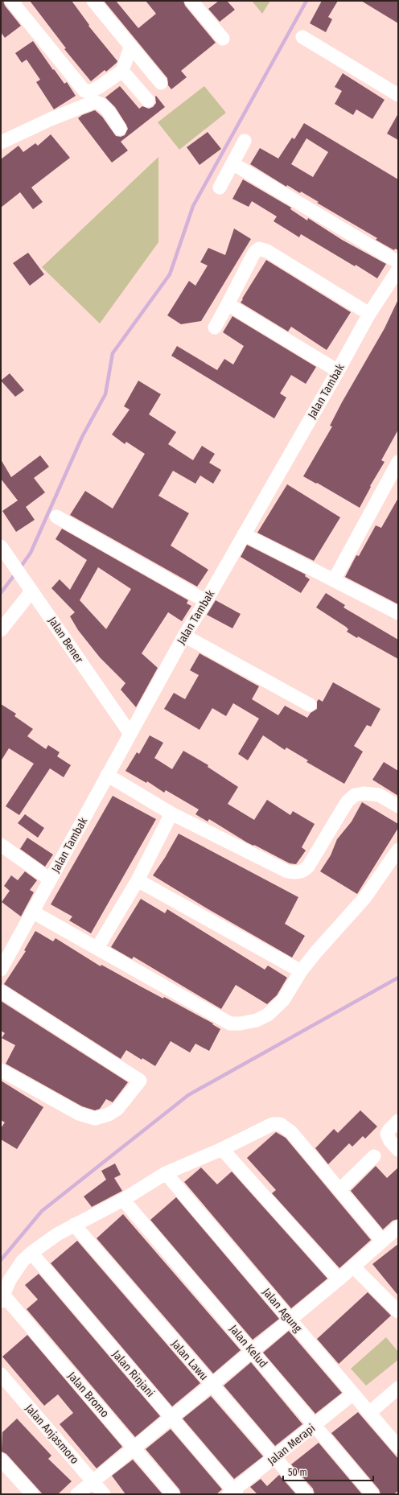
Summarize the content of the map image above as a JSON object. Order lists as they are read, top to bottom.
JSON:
{
  "streets": {
    "street": [
      "Jalan Tambak",
      "Jalan Bener",
      "Jalan Agung",
      "Jalan Kelud",
      "Jalan Lawu",
      "Jalan Rinjani",
      "Jalan Bromo",
      "Jalan Anjasmoro",
      "Jalan Merapi"
    ]
  },
  "crossings": [
    ["Jalan Tambak", "Jalan Bener"],
    ["Jalan Agung", "Jalan Merapi"],
    ["Jalan Kelud", "Jalan Merapi"],
    ["Jalan Lawu", "Jalan Merapi"],
    ["Jalan Rinjani", "Jalan Merapi"]
  ],
  "scale_bar": "50 m"
}
